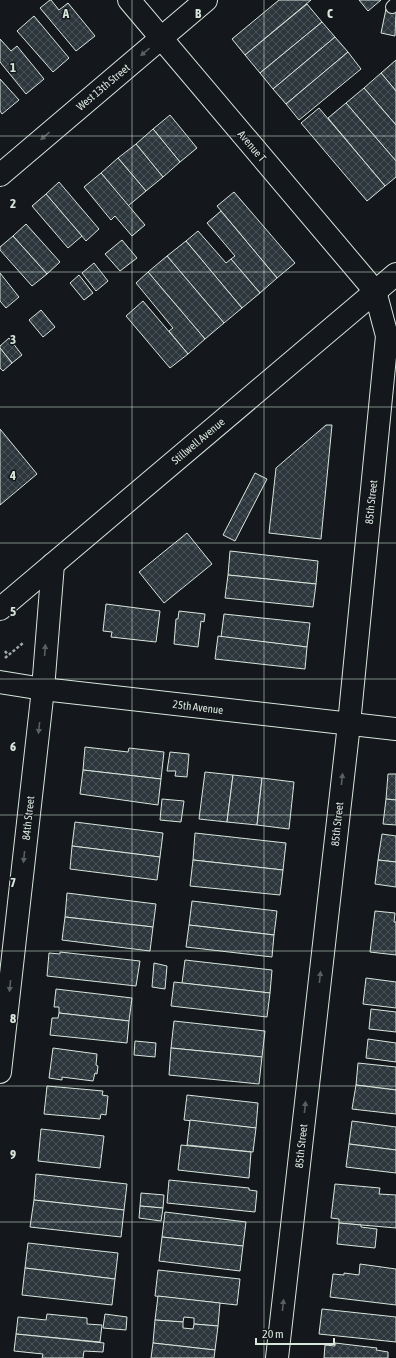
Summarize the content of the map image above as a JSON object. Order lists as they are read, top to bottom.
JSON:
{
  "streets": {
    "street": [
      "West 13th Street",
      "Avenue T",
      "Stillwell Avenue",
      "85th Street",
      "25th Avenue",
      "84th Street"
    ]
  },
  "crossings": [
    ["West 13th Street", "Avenue T"],
    ["Avenue T", "Stillwell Avenue"],
    ["Avenue T", "85th Street"],
    ["Stillwell Avenue", "85th Street"],
    ["Stillwell Avenue", "84th Street"],
    ["85th Street", "25th Avenue"],
    ["25th Avenue", "84th Street"]
  ],
  "one_way": ["West 13th Street", "85th Street"],
  "scale_bar": "20 m",
  "grid": {
    "columns": ["A", "B", "C"],
    "rows": [
      "1",
      "2",
      "3",
      "4",
      "5",
      "6",
      "7",
      "8",
      "9"
    ]
  }
}
